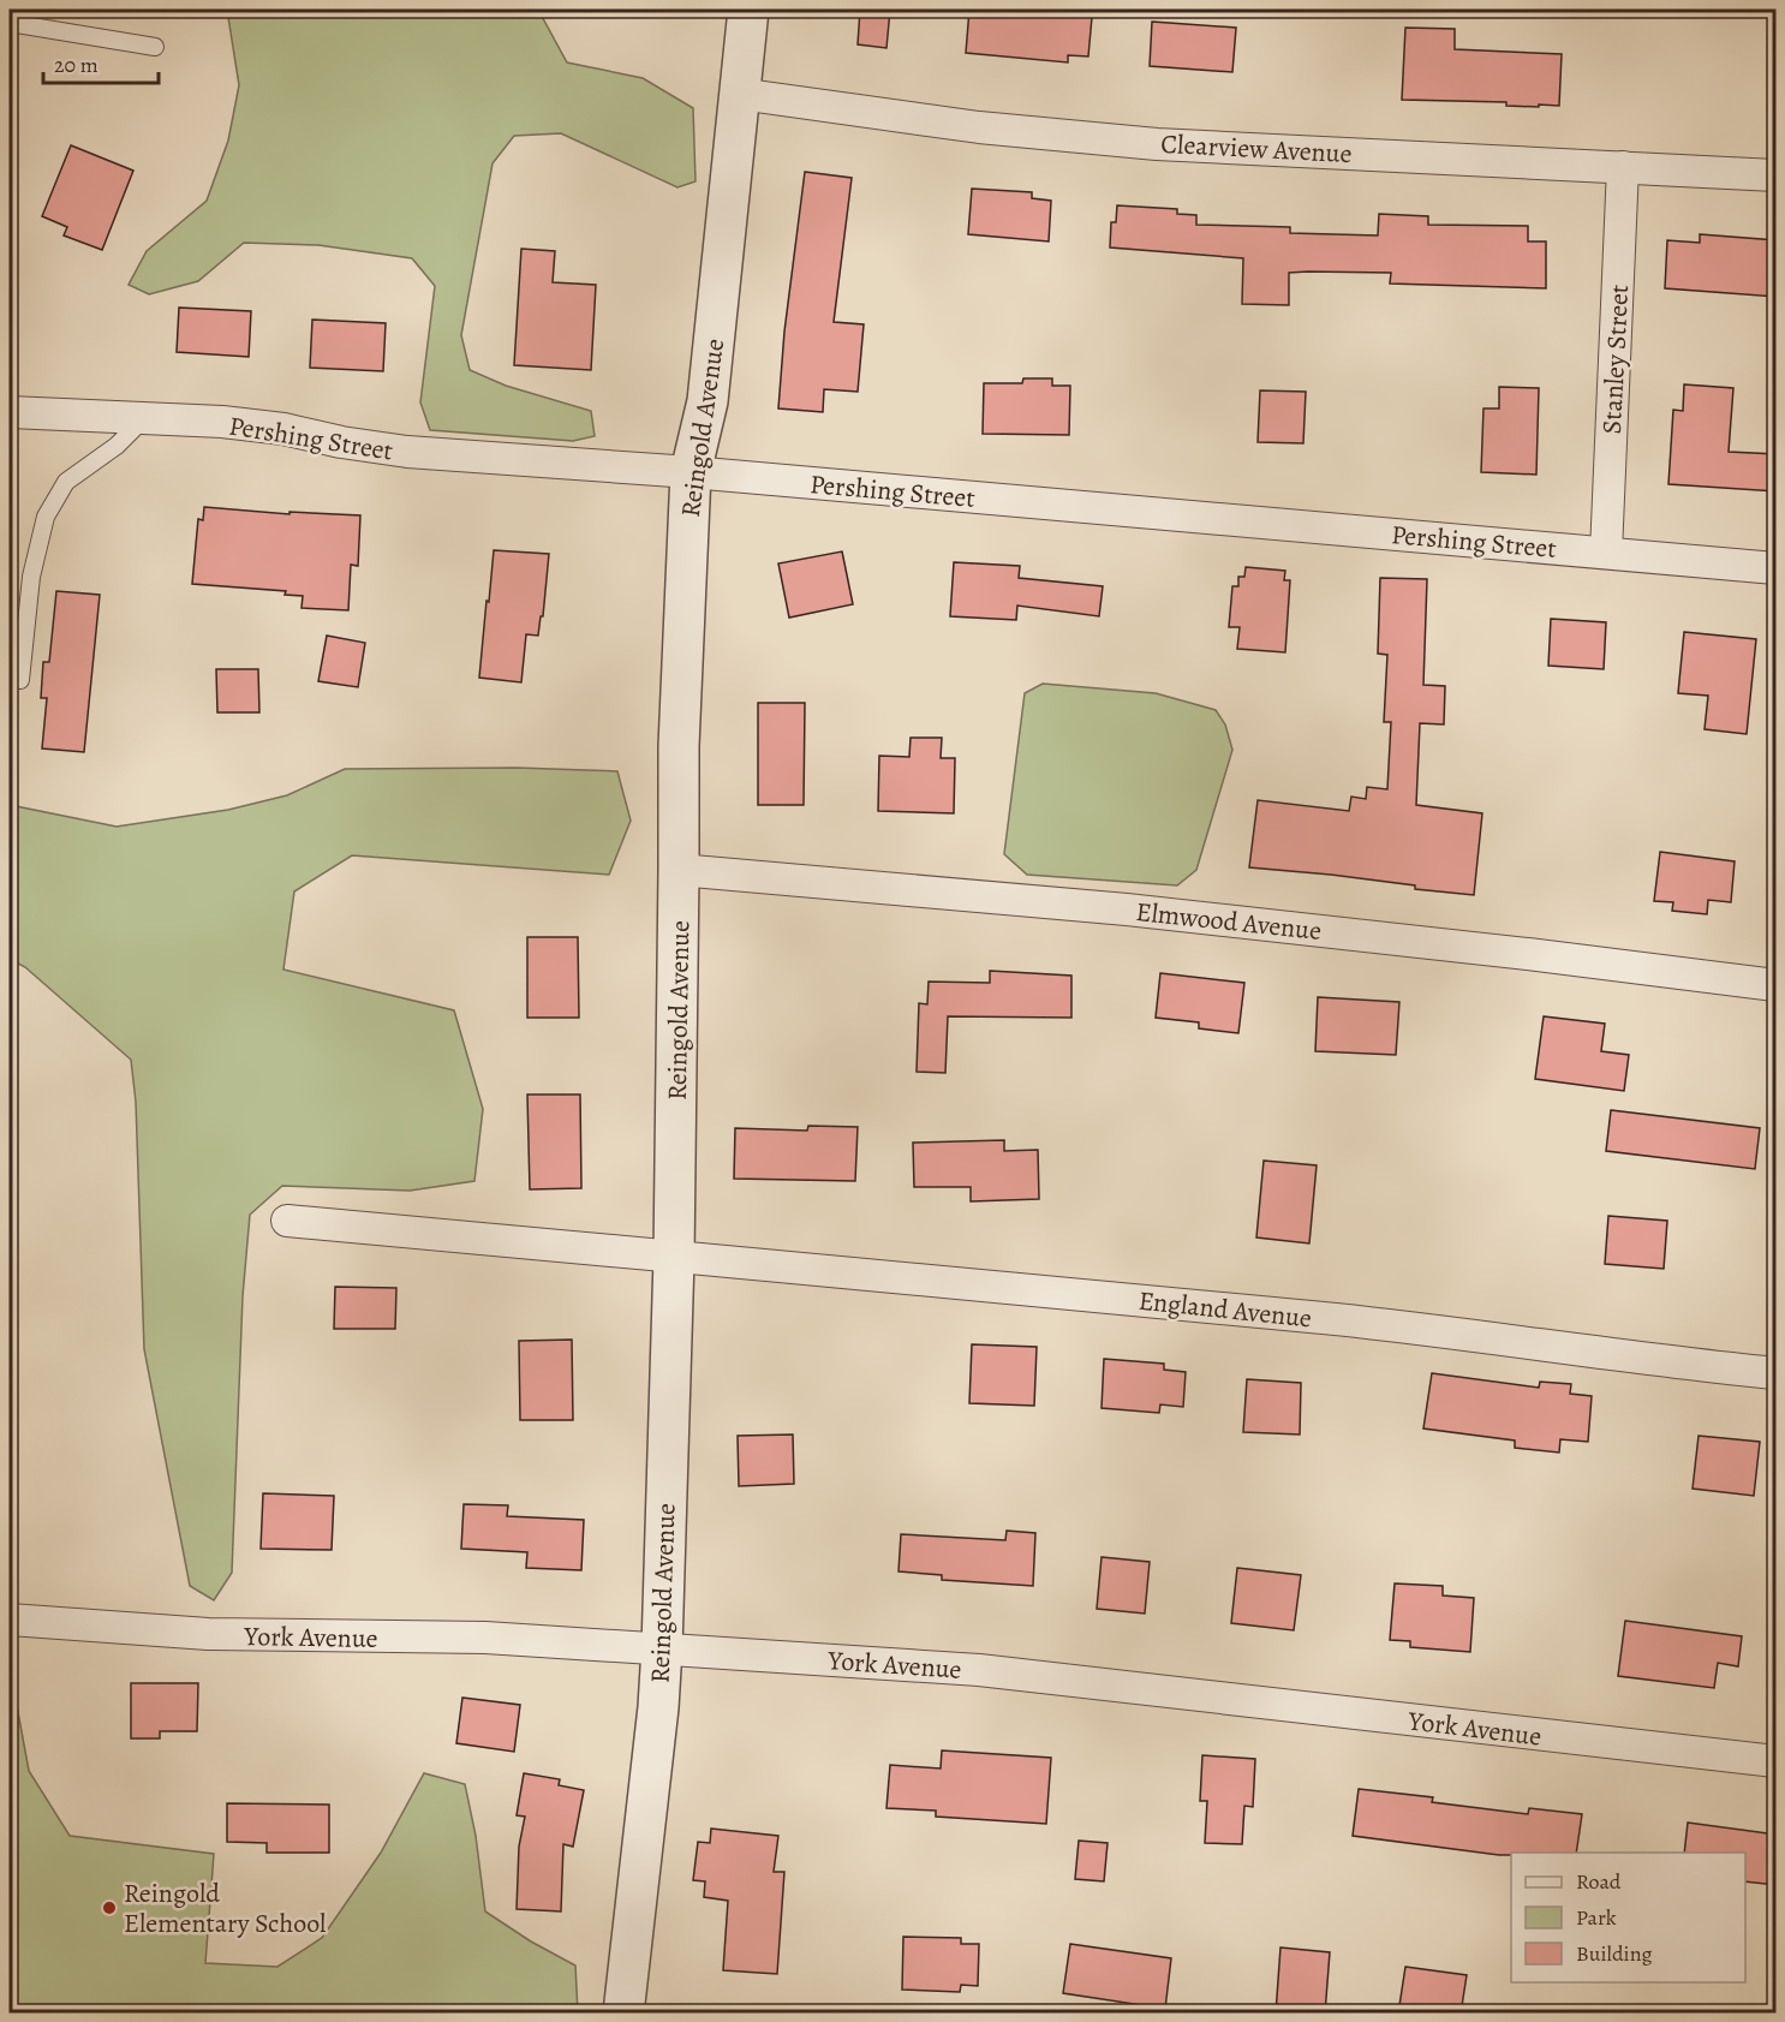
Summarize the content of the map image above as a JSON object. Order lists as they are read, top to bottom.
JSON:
{
  "streets": {
    "street": [
      "Clearview Avenue",
      "Stanley Street",
      "Reingold Avenue",
      "Pershing Street",
      "Elmwood Avenue",
      "England Avenue",
      "York Avenue"
    ]
  },
  "crossings": [
    ["Clearview Avenue", "Stanley Street"],
    ["Clearview Avenue", "Reingold Avenue"],
    ["Stanley Street", "Pershing Street"],
    ["Reingold Avenue", "Pershing Street"],
    ["Reingold Avenue", "Elmwood Avenue"],
    ["Reingold Avenue", "England Avenue"],
    ["Reingold Avenue", "York Avenue"]
  ],
  "places": ["Reingold Elementary School"],
  "legend": ["Road", "Park", "Building"],
  "scale_bar": "20 m"
}
